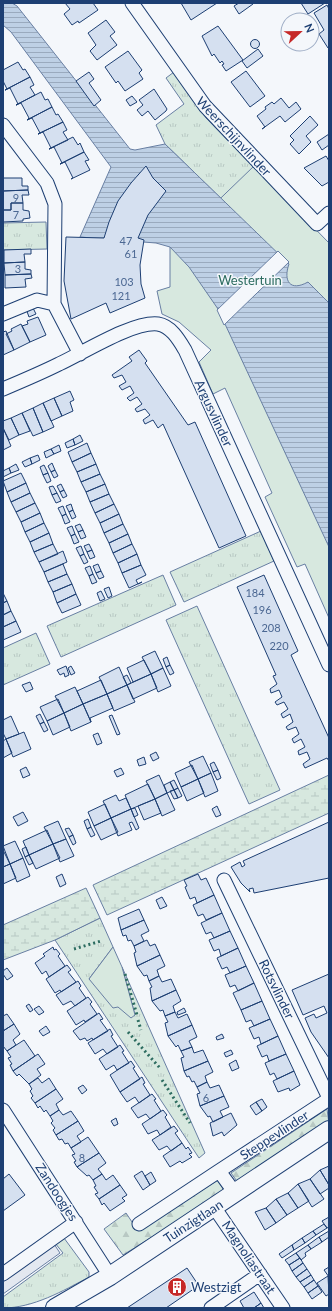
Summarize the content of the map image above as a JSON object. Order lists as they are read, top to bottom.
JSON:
{
  "streets": {
    "street": [
      "Weerschijnvlinder",
      "Argusvlinder",
      "Rotsvlinder",
      "Steppevlinder",
      "Zandoogjes",
      "Tuinzigtlaan",
      "Magnoliastraat"
    ]
  },
  "crossings": [
    ["Rotsvlinder", "Steppevlinder"],
    ["Zandoogjes", "Tuinzigtlaan"],
    ["Tuinzigtlaan", "Magnoliastraat"]
  ],
  "parks": ["Westertuin"],
  "places": {
    "building": ["Westzigt"]
  },
  "house_numbers": [
    "9",
    "7",
    "47",
    "61",
    "3",
    "103",
    "121",
    "184",
    "196",
    "208",
    "220",
    "6",
    "8"
  ],
  "north": "right"
}
